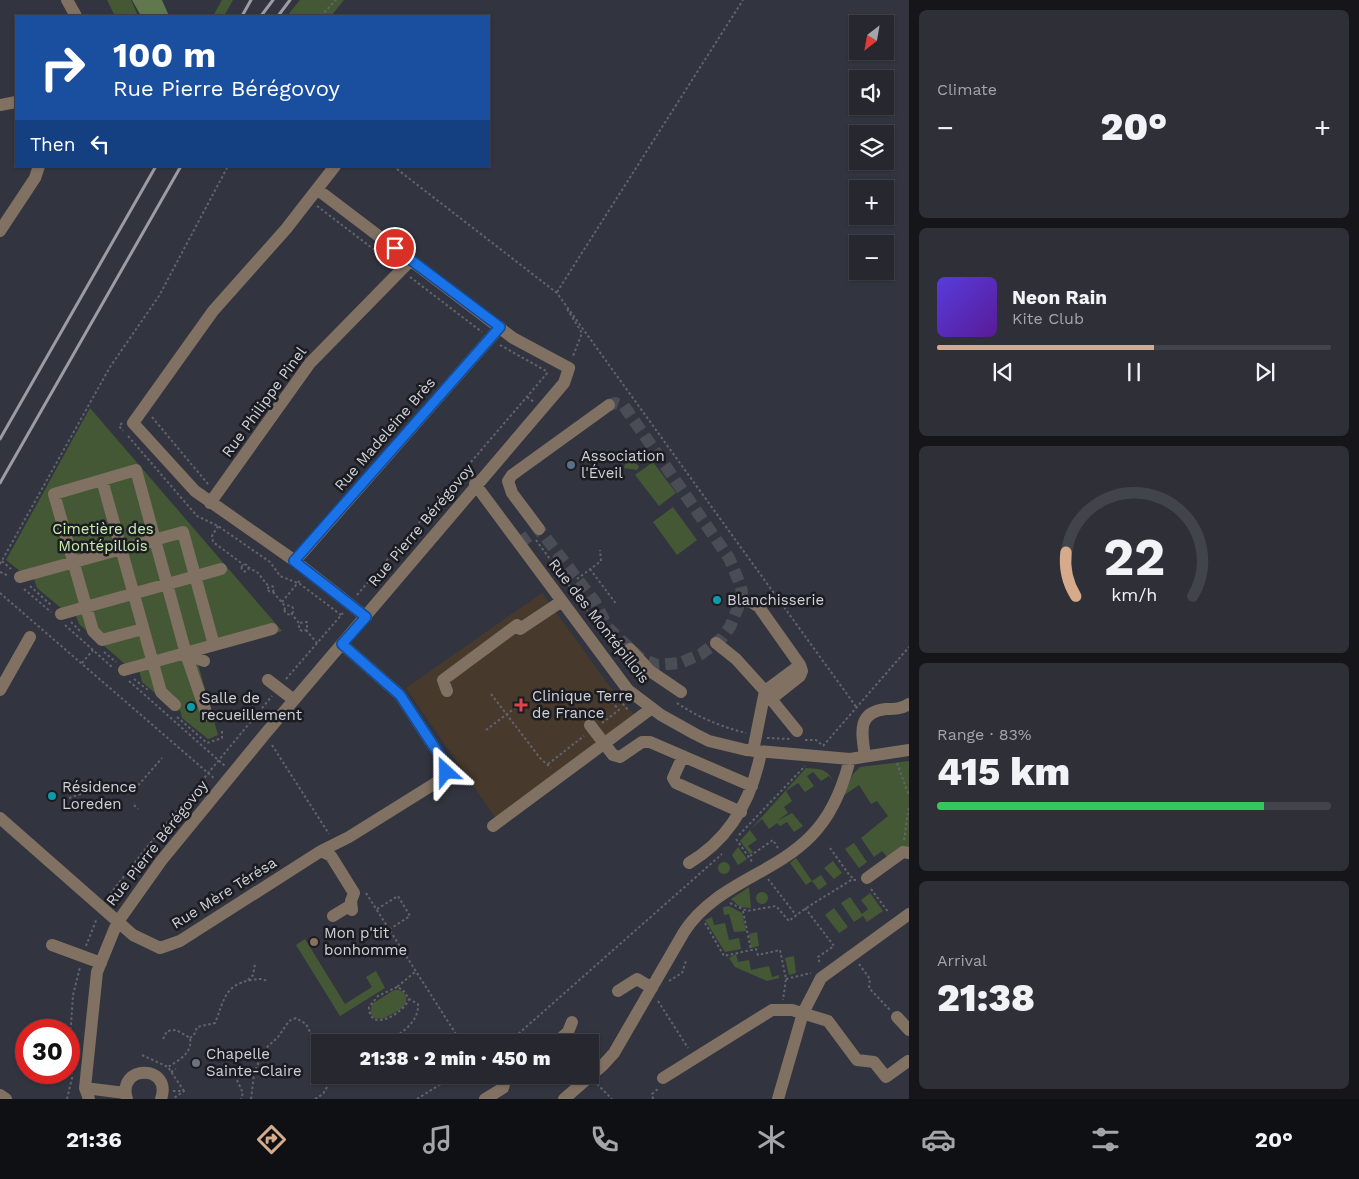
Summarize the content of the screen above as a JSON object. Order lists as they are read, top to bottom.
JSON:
{
  "streets": {
    "street": [
      "Rue Philippe Pinel",
      "Rue Madeleine Brès",
      "Rue Pierre Bérégovoy",
      "Rue des Montépillois",
      "Rue Mère Térésa"
    ]
  },
  "crossings": [
    ["Rue Pierre Bérégovoy", "Rue des Montépillois"],
    ["Rue Pierre Bérégovoy", "Rue Mère Térésa"]
  ],
  "parks": ["Cimetière des Montépillois"],
  "places": {
    "other": [
      "Association l'Éveil",
      "Blanchisserie",
      "Salle de recueillement",
      "Résidence Loreden",
      "Mon p'tit bonhomme",
      "Chapelle Sainte-Claire"
    ],
    "health": ["Clinique Terre de France"]
  },
  "north": "bottom left",
  "page": {
    "tile": [
      "Climate",
      ["Range · 83%", "415 km"],
      ["Arrival", "21:38"]
    ],
    "map_buttons": ["+", "−"],
    "turn": ["100 m", "Rue Pierre Bérégovoy"],
    "heat": ["−", "20°", "+"],
    "then": "Then",
    "song": ["Neon Rain", "Kite Club"],
    "limit": "30",
    "trip": "21:38 · 2 min · 450 m",
    "tabs": ["21:36", "20°"],
    "gauge": ["22", "km/h"]
  }
}
